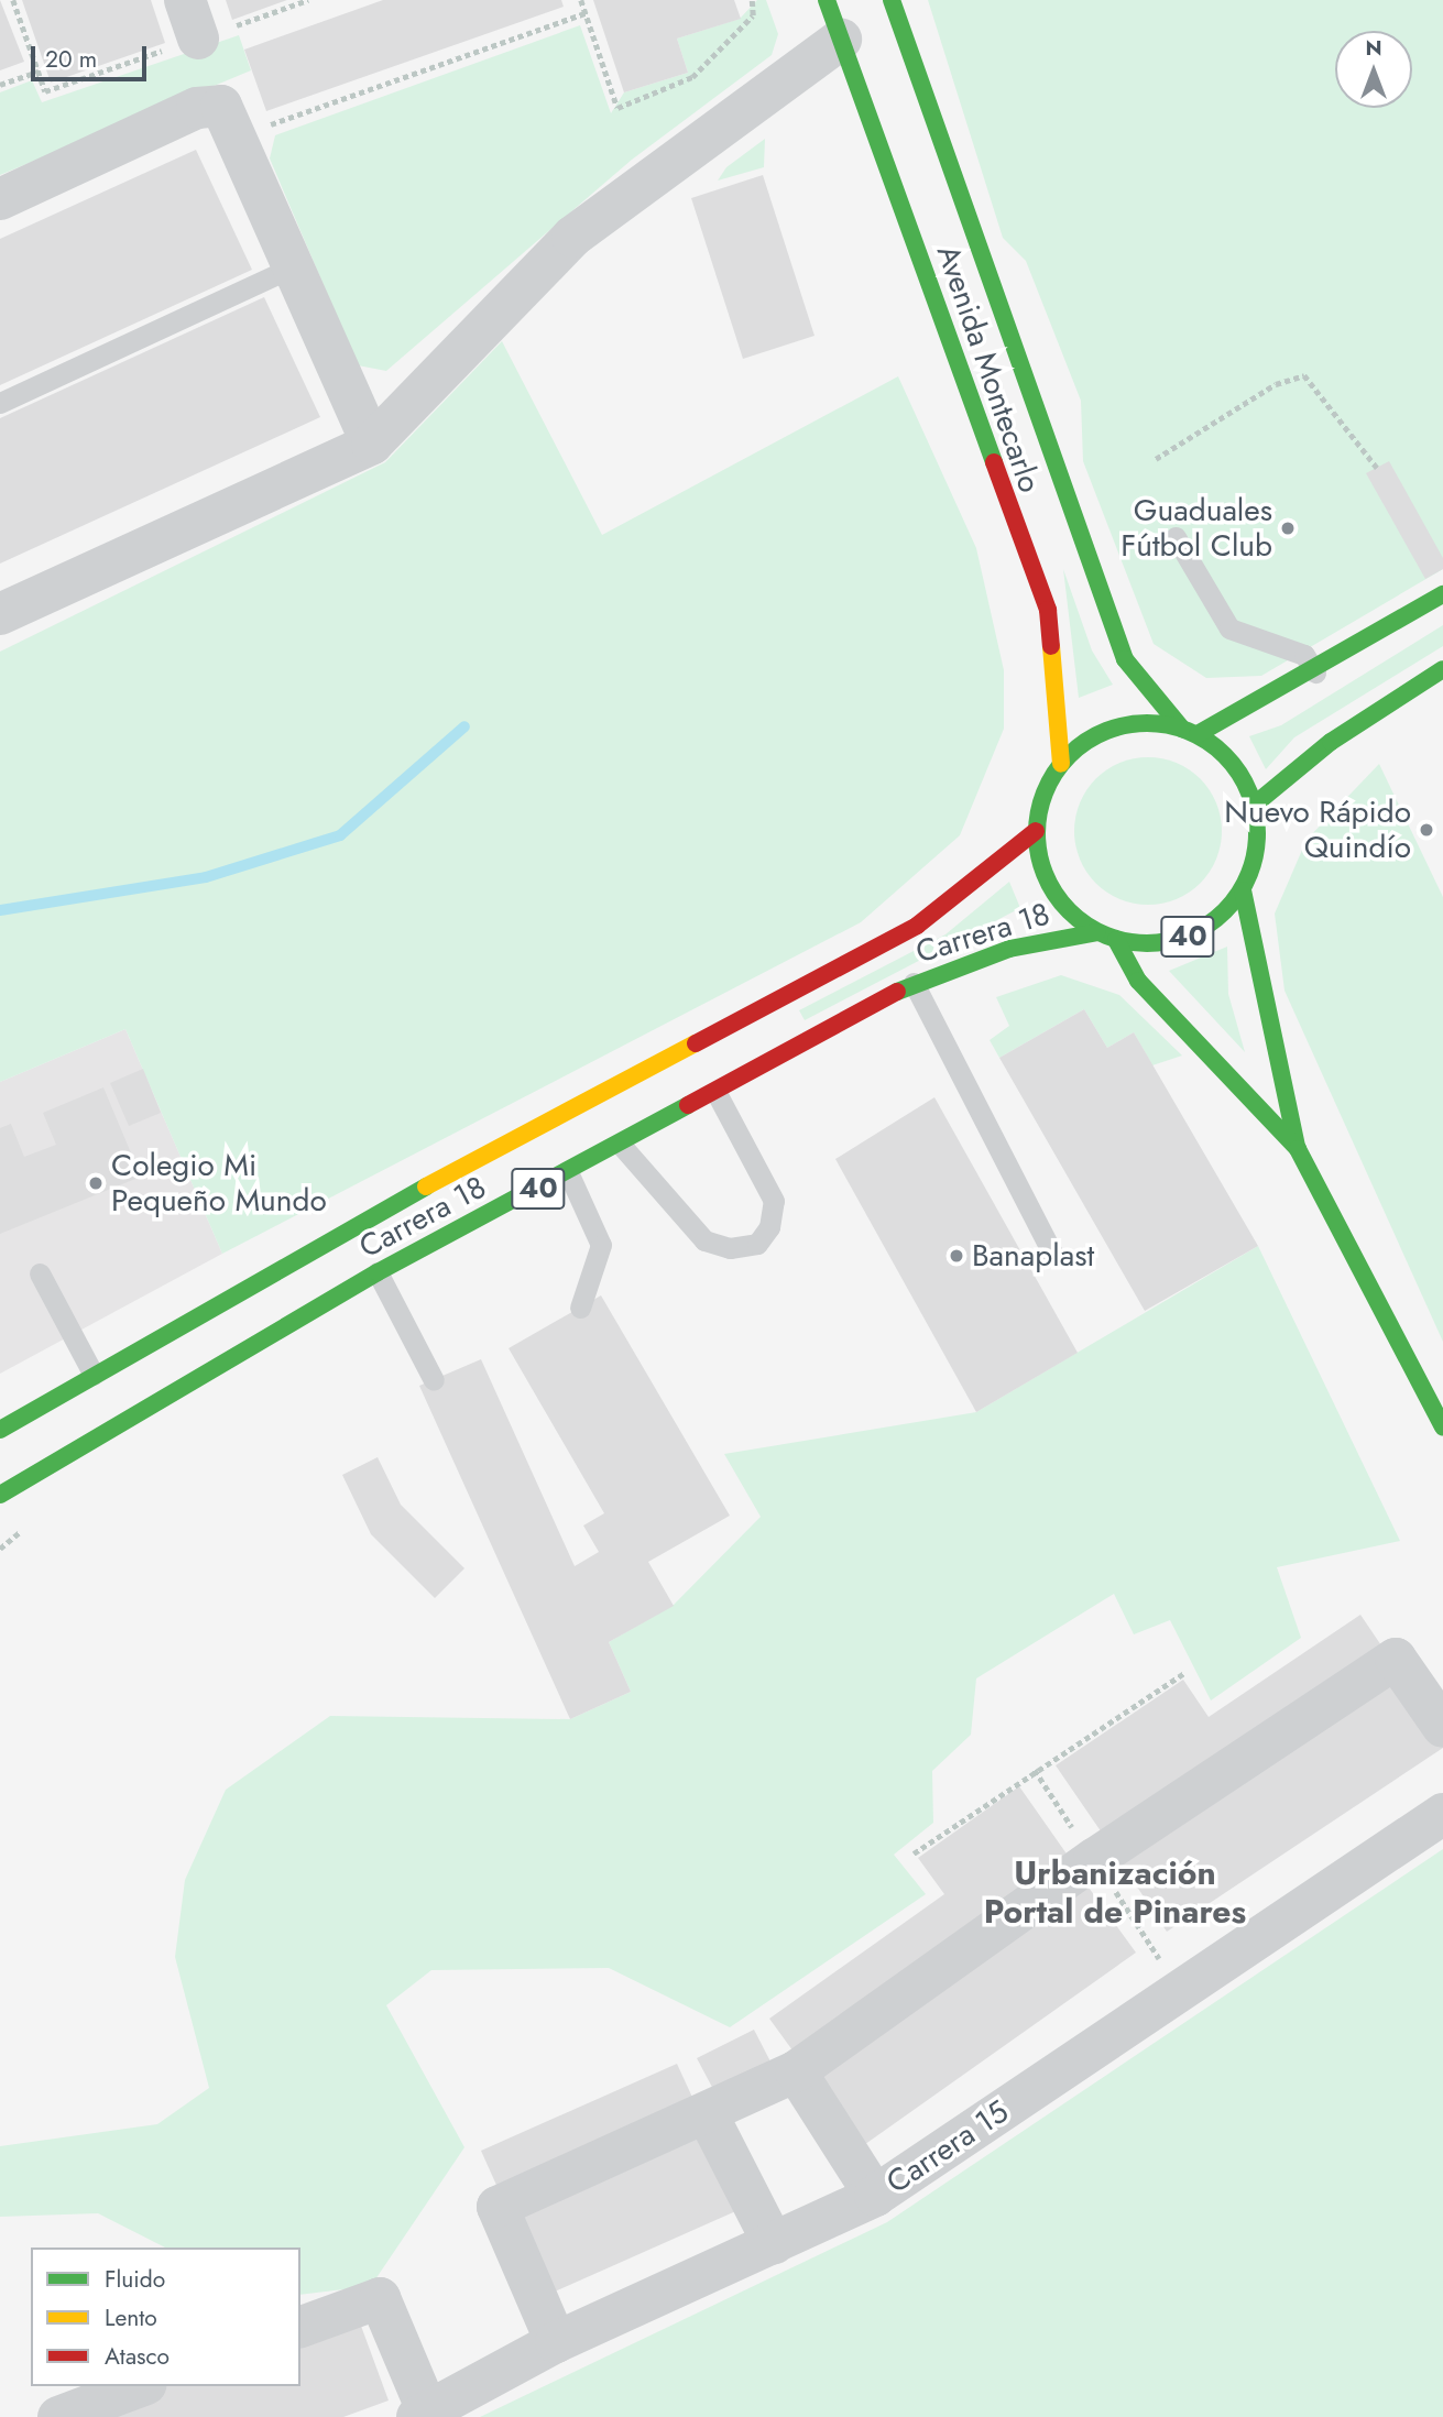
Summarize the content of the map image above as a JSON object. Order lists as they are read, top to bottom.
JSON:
{
  "streets": {
    "main road": ["Avenida Montecarlo", "Carrera 18", "40"],
    "street": ["Carrera 15"]
  },
  "crossings": [
    ["Avenida Montecarlo", "Carrera 18"],
    ["Avenida Montecarlo", "40"],
    ["Carrera 18", "40"]
  ],
  "districts": ["Urbanización Portal de Pinares"],
  "places": [
    "Guaduales Fútbol Club",
    "Nuevo Rápido Quindío",
    "Colegio Mi Pequeño Mundo",
    "Banaplast"
  ],
  "legend": ["Fluido", "Lento", "Atasco"],
  "scale_bar": "20 m",
  "north": "top"
}
